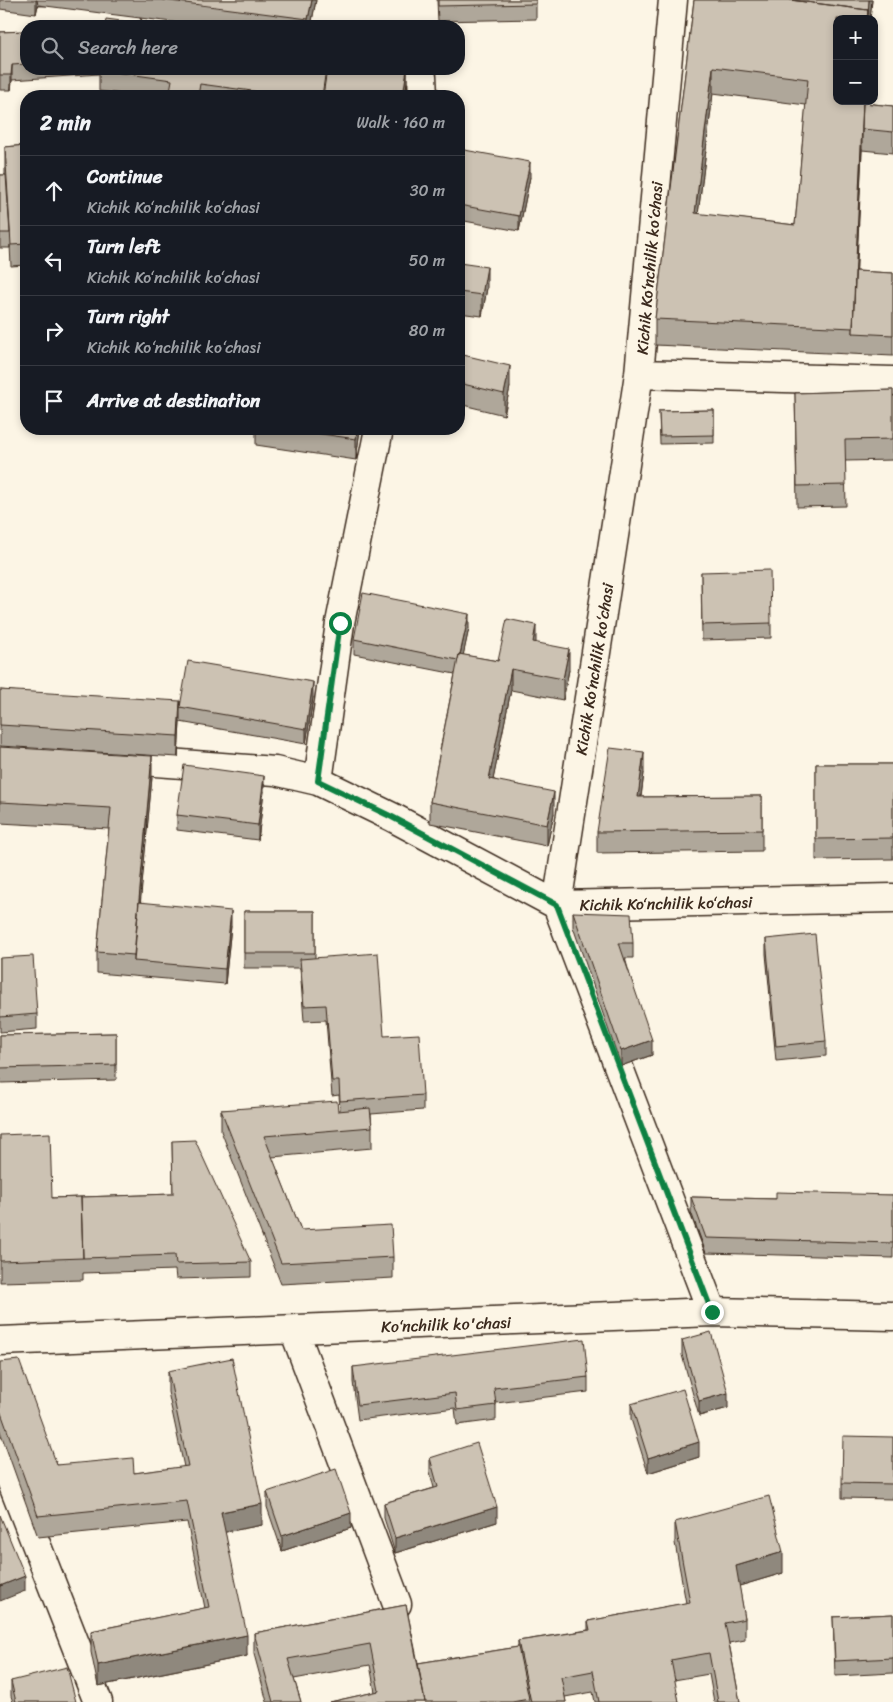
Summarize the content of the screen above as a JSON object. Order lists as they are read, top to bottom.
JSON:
{
  "streets": {
    "street": ["Kichik Ko‘nchilik ko‘chasi", "Kichik Koʻnchilik koʻchasi", "Ko‘nchilik ko'chasi"]
  },
  "crossings": [
    ["Kichik Ko‘nchilik ko‘chasi", "Kichik Koʻnchilik koʻchasi"],
    ["Kichik Ko‘nchilik ko‘chasi", "Ko‘nchilik ko'chasi"]
  ],
  "page": {
    "map_buttons": ["+", "−"],
    "search": "Search here",
    "heading": ["2 min", "Walk · 160 m"],
    "list": [
      ["Continue", "Kichik Koʻnchilik koʻchasi", "30 m"],
      ["Turn left", "Kichik Koʻnchilik koʻchasi", "50 m"],
      ["Turn right", "Kichik Ko‘nchilik ko‘chasi", "80 m"],
      "Arrive at destination"
    ]
  }
}
